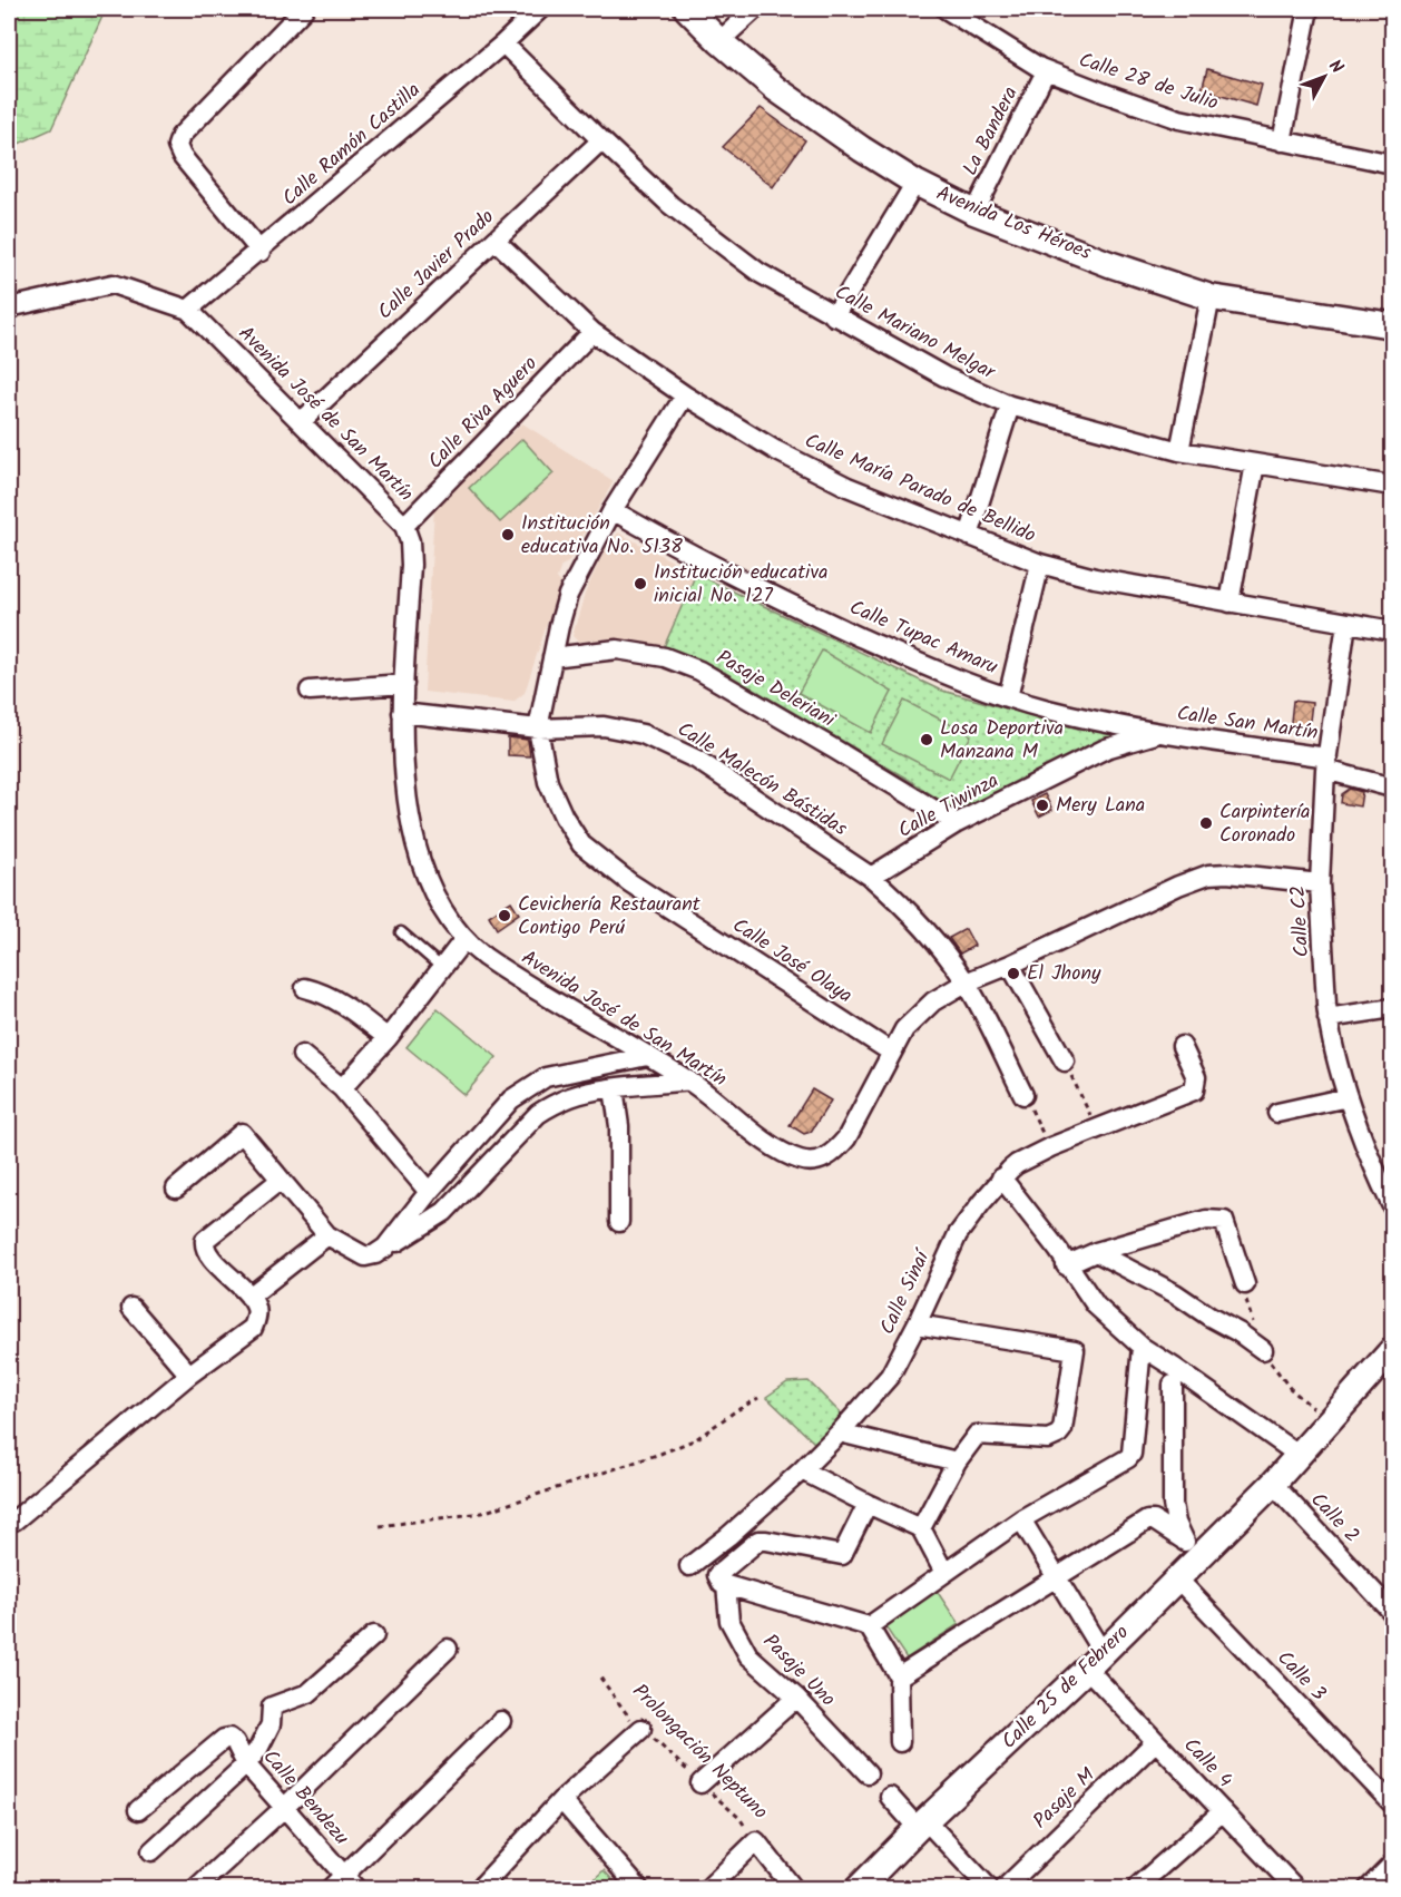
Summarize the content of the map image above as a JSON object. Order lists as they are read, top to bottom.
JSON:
{
  "streets": {
    "street": [
      "Calle 28 de Julio",
      "La Bandera",
      "Calle Ramón Castilla",
      "Avenida Los Héroes",
      "Calle Javier Prado",
      "Calle Mariano Melgar",
      "Calle Riva Aguero",
      "Avenida José de San Martín",
      "Calle María Parado de Bellido",
      "Calle Tupac Amaru",
      "Pasaje Deleriani",
      "Calle San Martín",
      "Calle Malecón Bástidas",
      "Calle Tiwinza",
      "Calle C2",
      "Calle José Olaya",
      "Calle Sinaí",
      "Calle 2",
      "Pasaje Uno",
      "Calle 3",
      "Calle 25 de Febrero",
      "Prolongación Neptuno",
      "Calle 4",
      "Calle Bendezu",
      "Pasaje M"
    ]
  },
  "crossings": [
    ["Calle 28 de Julio", "La Bandera"],
    ["La Bandera", "Avenida Los Héroes"],
    ["Calle Ramón Castilla", "Calle Mariano Melgar"],
    ["Calle Ramón Castilla", "Avenida José de San Martín"],
    ["Calle Javier Prado", "Calle Mariano Melgar"],
    ["Calle Javier Prado", "Avenida José de San Martín"],
    ["Calle Javier Prado", "Calle María Parado de Bellido"],
    ["Calle Riva Aguero", "Avenida José de San Martín"],
    ["Calle Riva Aguero", "Calle María Parado de Bellido"],
    ["Avenida José de San Martín", "Calle Malecón Bástidas"],
    ["Avenida José de San Martín", "Calle C2"],
    ["Avenida José de San Martín", "Calle José Olaya"],
    ["Calle María Parado de Bellido", "Calle C2"],
    ["Calle María Parado de Bellido", "Calle José Olaya"],
    ["Calle Tupac Amaru", "Calle San Martín"],
    ["Calle Tupac Amaru", "Calle Tiwinza"],
    ["Calle Tupac Amaru", "Calle José Olaya"],
    ["Pasaje Deleriani", "Calle Tiwinza"],
    ["Pasaje Deleriani", "Calle José Olaya"],
    ["Calle San Martín", "Calle Tiwinza"],
    ["Calle San Martín", "Calle C2"],
    ["Calle Malecón Bástidas", "Calle Tiwinza"],
    ["Calle Malecón Bástidas", "Calle José Olaya"],
    ["Calle 2", "Calle 25 de Febrero"],
    ["Calle 3", "Calle 25 de Febrero"],
    ["Calle 25 de Febrero", "Calle 4"],
    ["Calle 4", "Pasaje M"]
  ],
  "places": [
    "Institución educativa No. 5138",
    "Institución educativa inicial No. 127",
    "Losa Deportiva Manzana M",
    "Mery Lana",
    "Carpintería Coronado",
    "Cevichería Restaurant Contigo Perú",
    "El Jhony"
  ],
  "north": "top right"
}
